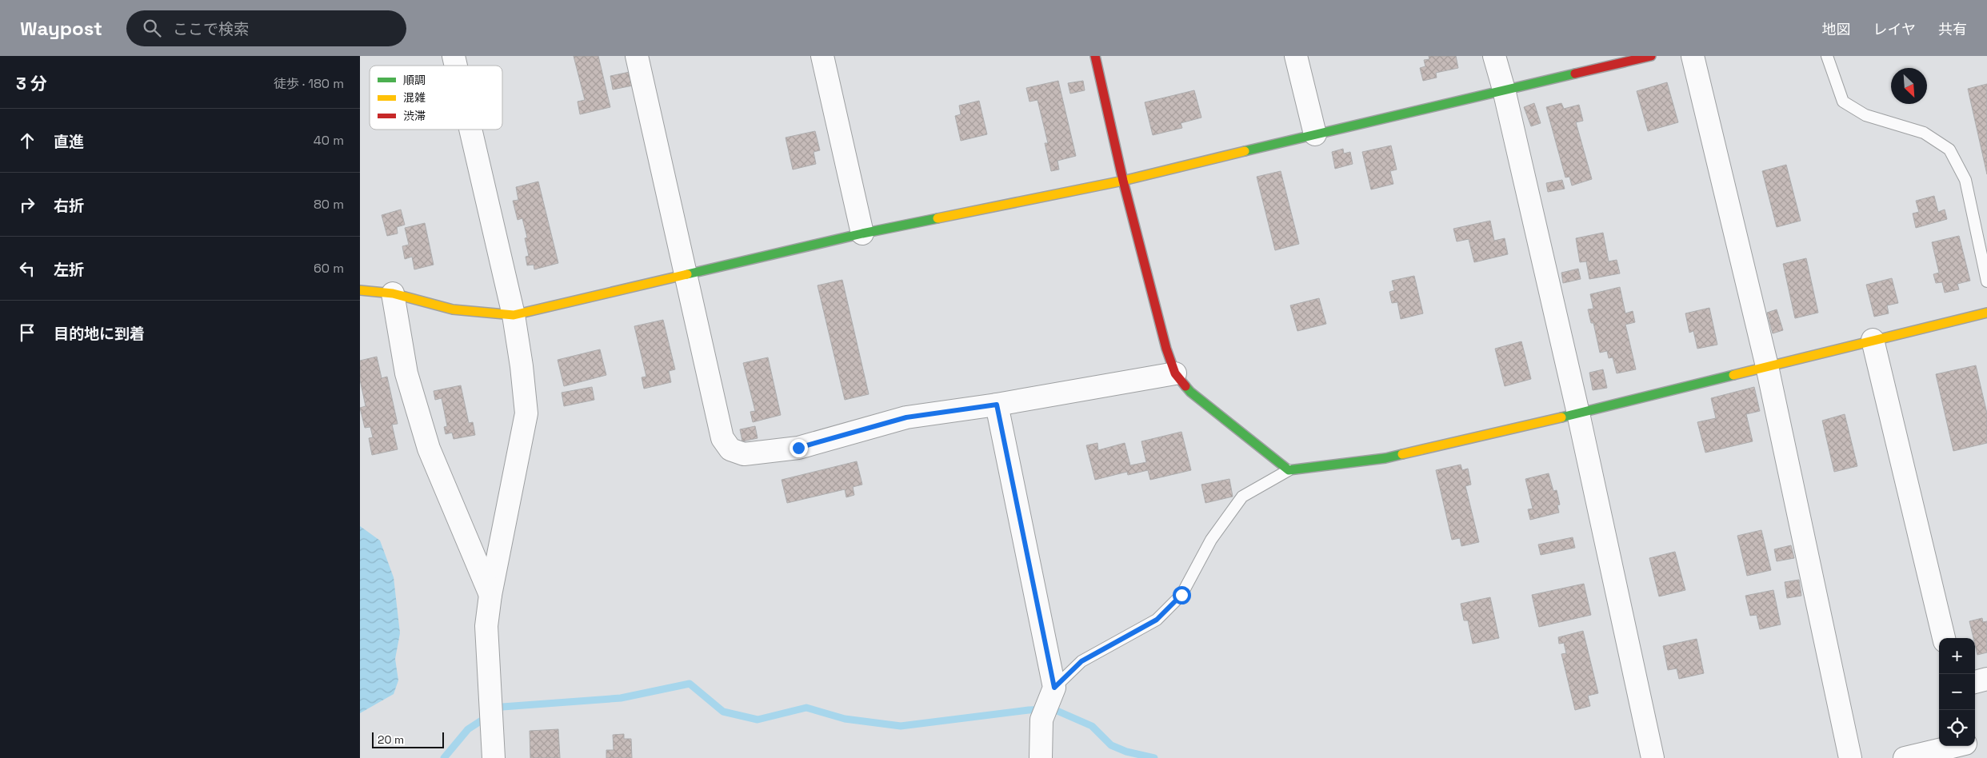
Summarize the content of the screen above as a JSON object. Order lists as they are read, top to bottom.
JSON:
{
  "legend": ["順調", "混雑", "渋滞"],
  "scale_bar": "20 m",
  "north": "bottom right",
  "page": {
    "header": "Waypost",
    "search": "ここで検索",
    "nav": ["地図", "レイヤ", "共有"],
    "heading": ["3 分", "徒歩 · 180 m"],
    "list": [
      ["直進", "40 m"],
      ["右折", "80 m"],
      ["左折", "60 m"],
      "目的地に到着"
    ],
    "map_buttons": ["+", "−"],
    "scale": "20 m"
  }
}
